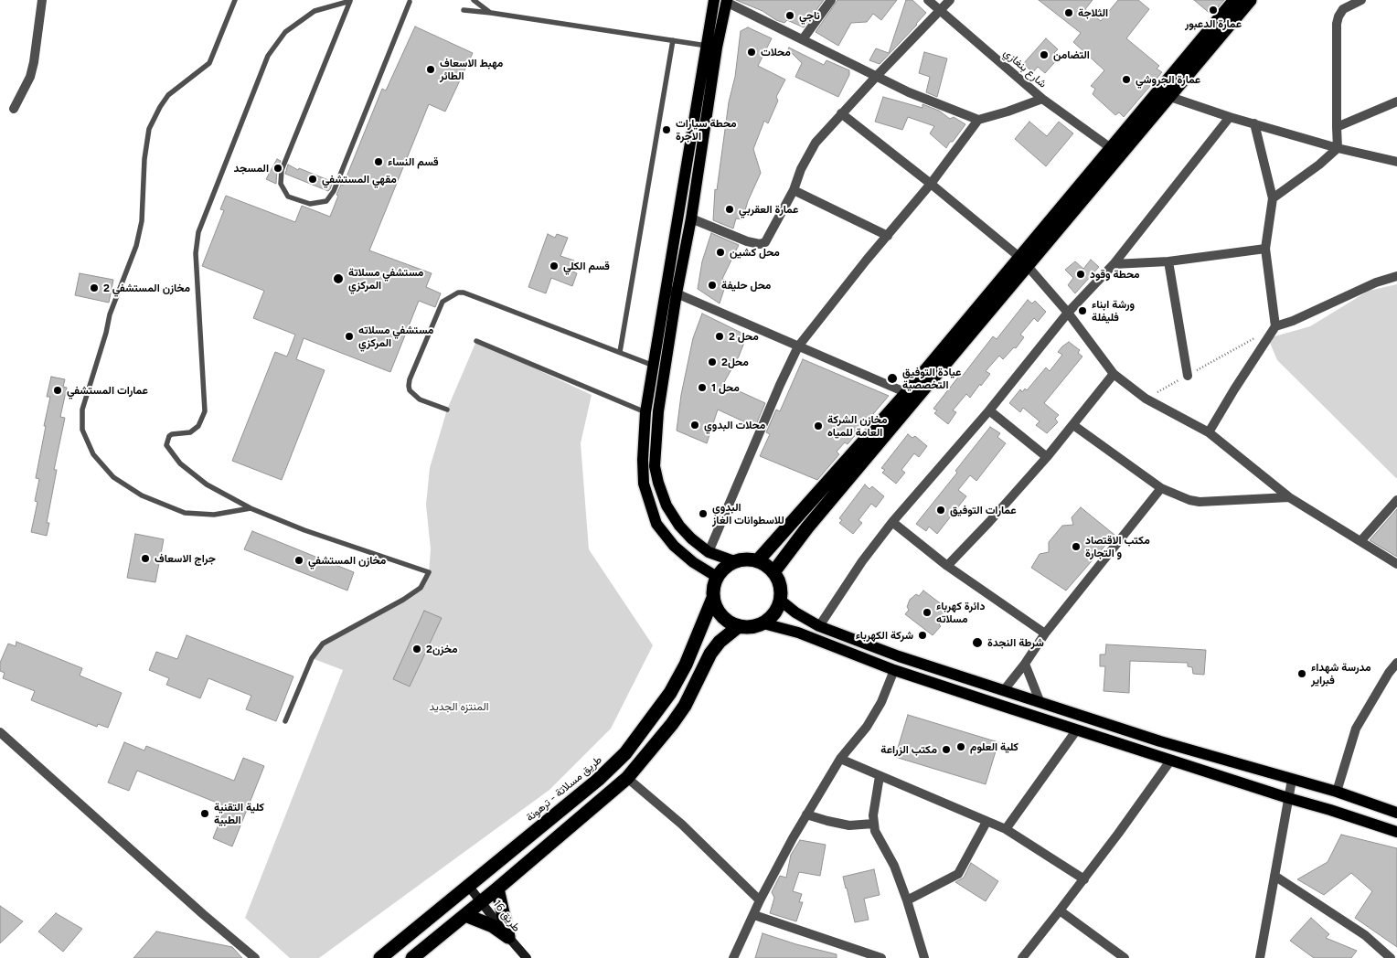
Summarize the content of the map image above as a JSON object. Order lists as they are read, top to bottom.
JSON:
{
  "streets": {
    "highway": ["طريق مسلاتة - ترهونة"],
    "street": ["شارع بنغازي", "طريق 16"]
  },
  "crossings": [
    ["طريق مسلاتة - ترهونة", "طريق 16"]
  ],
  "parks": ["المنتزه الجديد"],
  "places": [
    "عمارة الدعبور",
    "الثلاجة",
    "ناجي",
    "محلات",
    "التضامن",
    "مهبط الاسعاف الطائر",
    "عمارة الجروشي",
    "محطة سيارات الاجرة",
    "قسم النساء",
    "المسجد",
    "مقهي المستشفي",
    "عمارة العقربي",
    "محل كشين",
    "قسم الكلي",
    "محطة وقود",
    "مستشفي مسلاتة المركزي",
    "محل حليفة",
    "مخازن المستشفي 2",
    "ورشة ابناء فليفلة",
    "مستشفي مسلاته المركزي",
    "محل 2",
    "محل2",
    "عيادة التوفيق التخصصية",
    "محل 1",
    "عمارات المستشفي",
    "محلات البدوي",
    "مخازن الشركة العامة للمياه",
    "عمارات التوفيق",
    "البدوي للاسطوانات الغاز",
    "مكتب الاقتصاد و التجارة",
    "جراج الاسعاف",
    "مخازن المستشفي",
    "دائرة كهرباء مسلاته",
    "شركة الكهرباء",
    "شرطة النجدة",
    "مخزن2",
    "مدرسة شهداء فبراير",
    "كلية العلوم",
    "مكتب الزراعة",
    "كلية التقنية الطبية"
  ]
}
